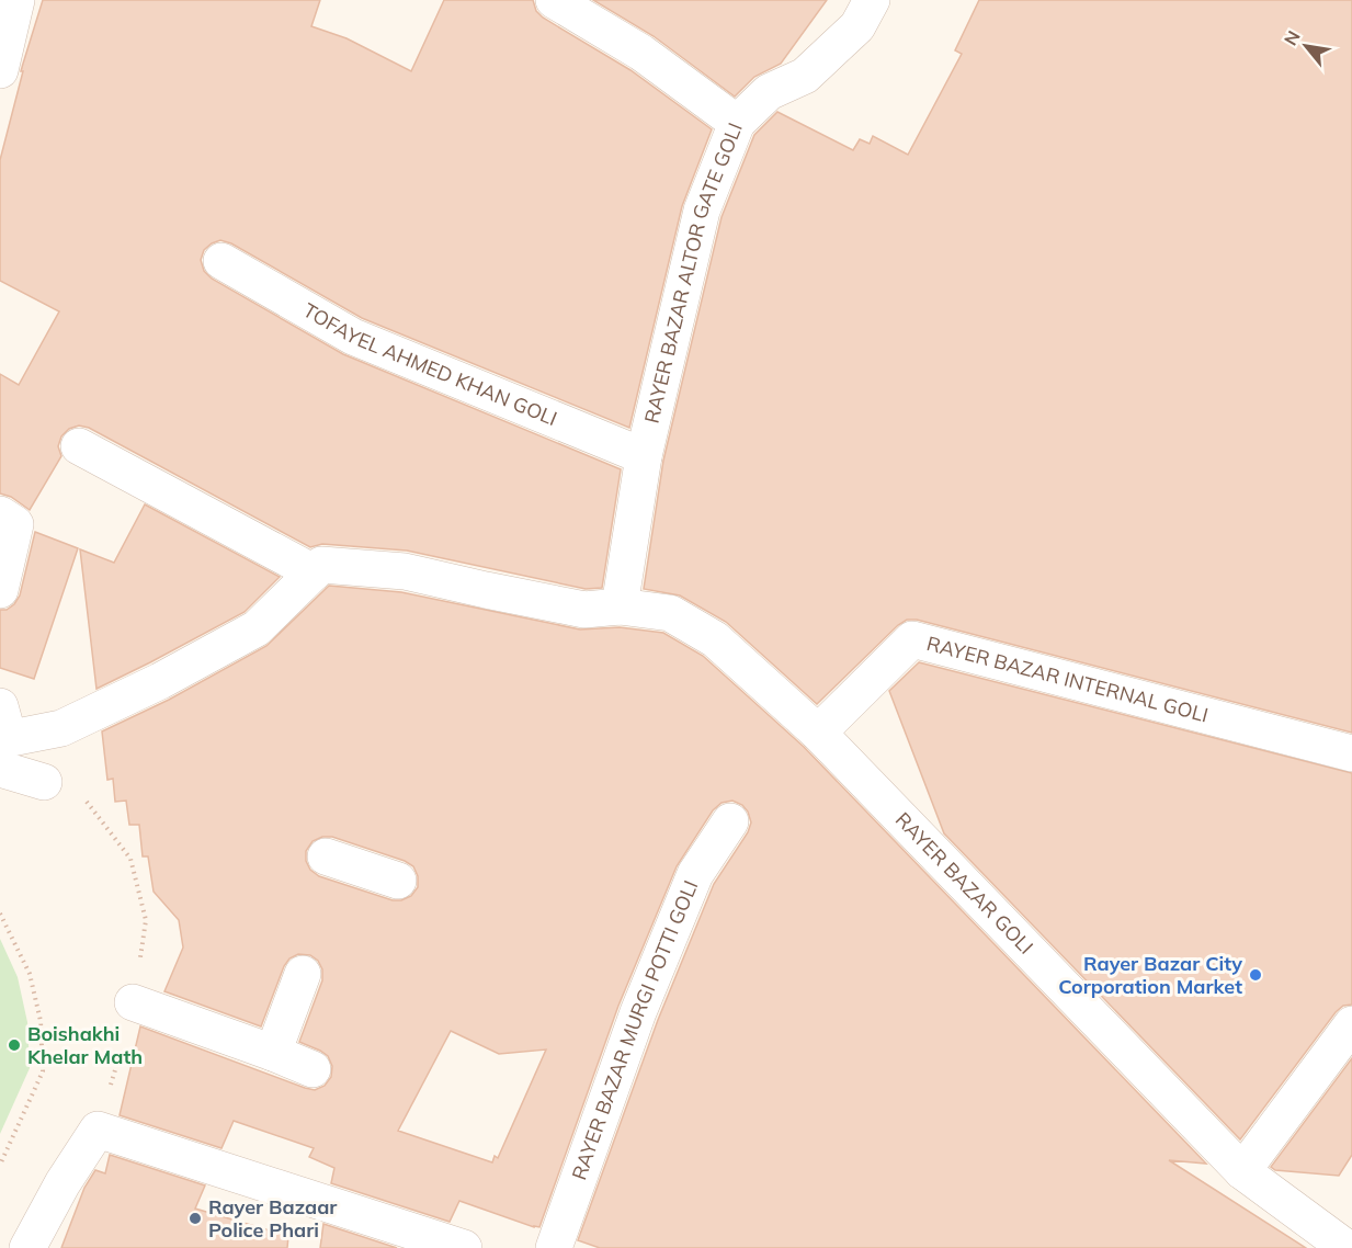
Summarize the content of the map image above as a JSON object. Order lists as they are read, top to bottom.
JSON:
{
  "streets": {
    "street": [
      "RAYER BAZAR ALTOR GATE GOLI",
      "TOFAYEL AHMED KHAN GOLI",
      "RAYER BAZAR INTERNAL GOLI",
      "RAYER BAZAR GOLI",
      "RAYER BAZAR MURGI POTTI GOLI"
    ]
  },
  "crossings": [
    ["RAYER BAZAR ALTOR GATE GOLI", "TOFAYEL AHMED KHAN GOLI"],
    ["RAYER BAZAR ALTOR GATE GOLI", "RAYER BAZAR GOLI"],
    ["RAYER BAZAR INTERNAL GOLI", "RAYER BAZAR GOLI"]
  ],
  "places": ["Rayer Bazar City Corporation Market", "Boishakhi Khelar Math", "Rayer Bazaar Police Phari"],
  "north": "top left"
}
